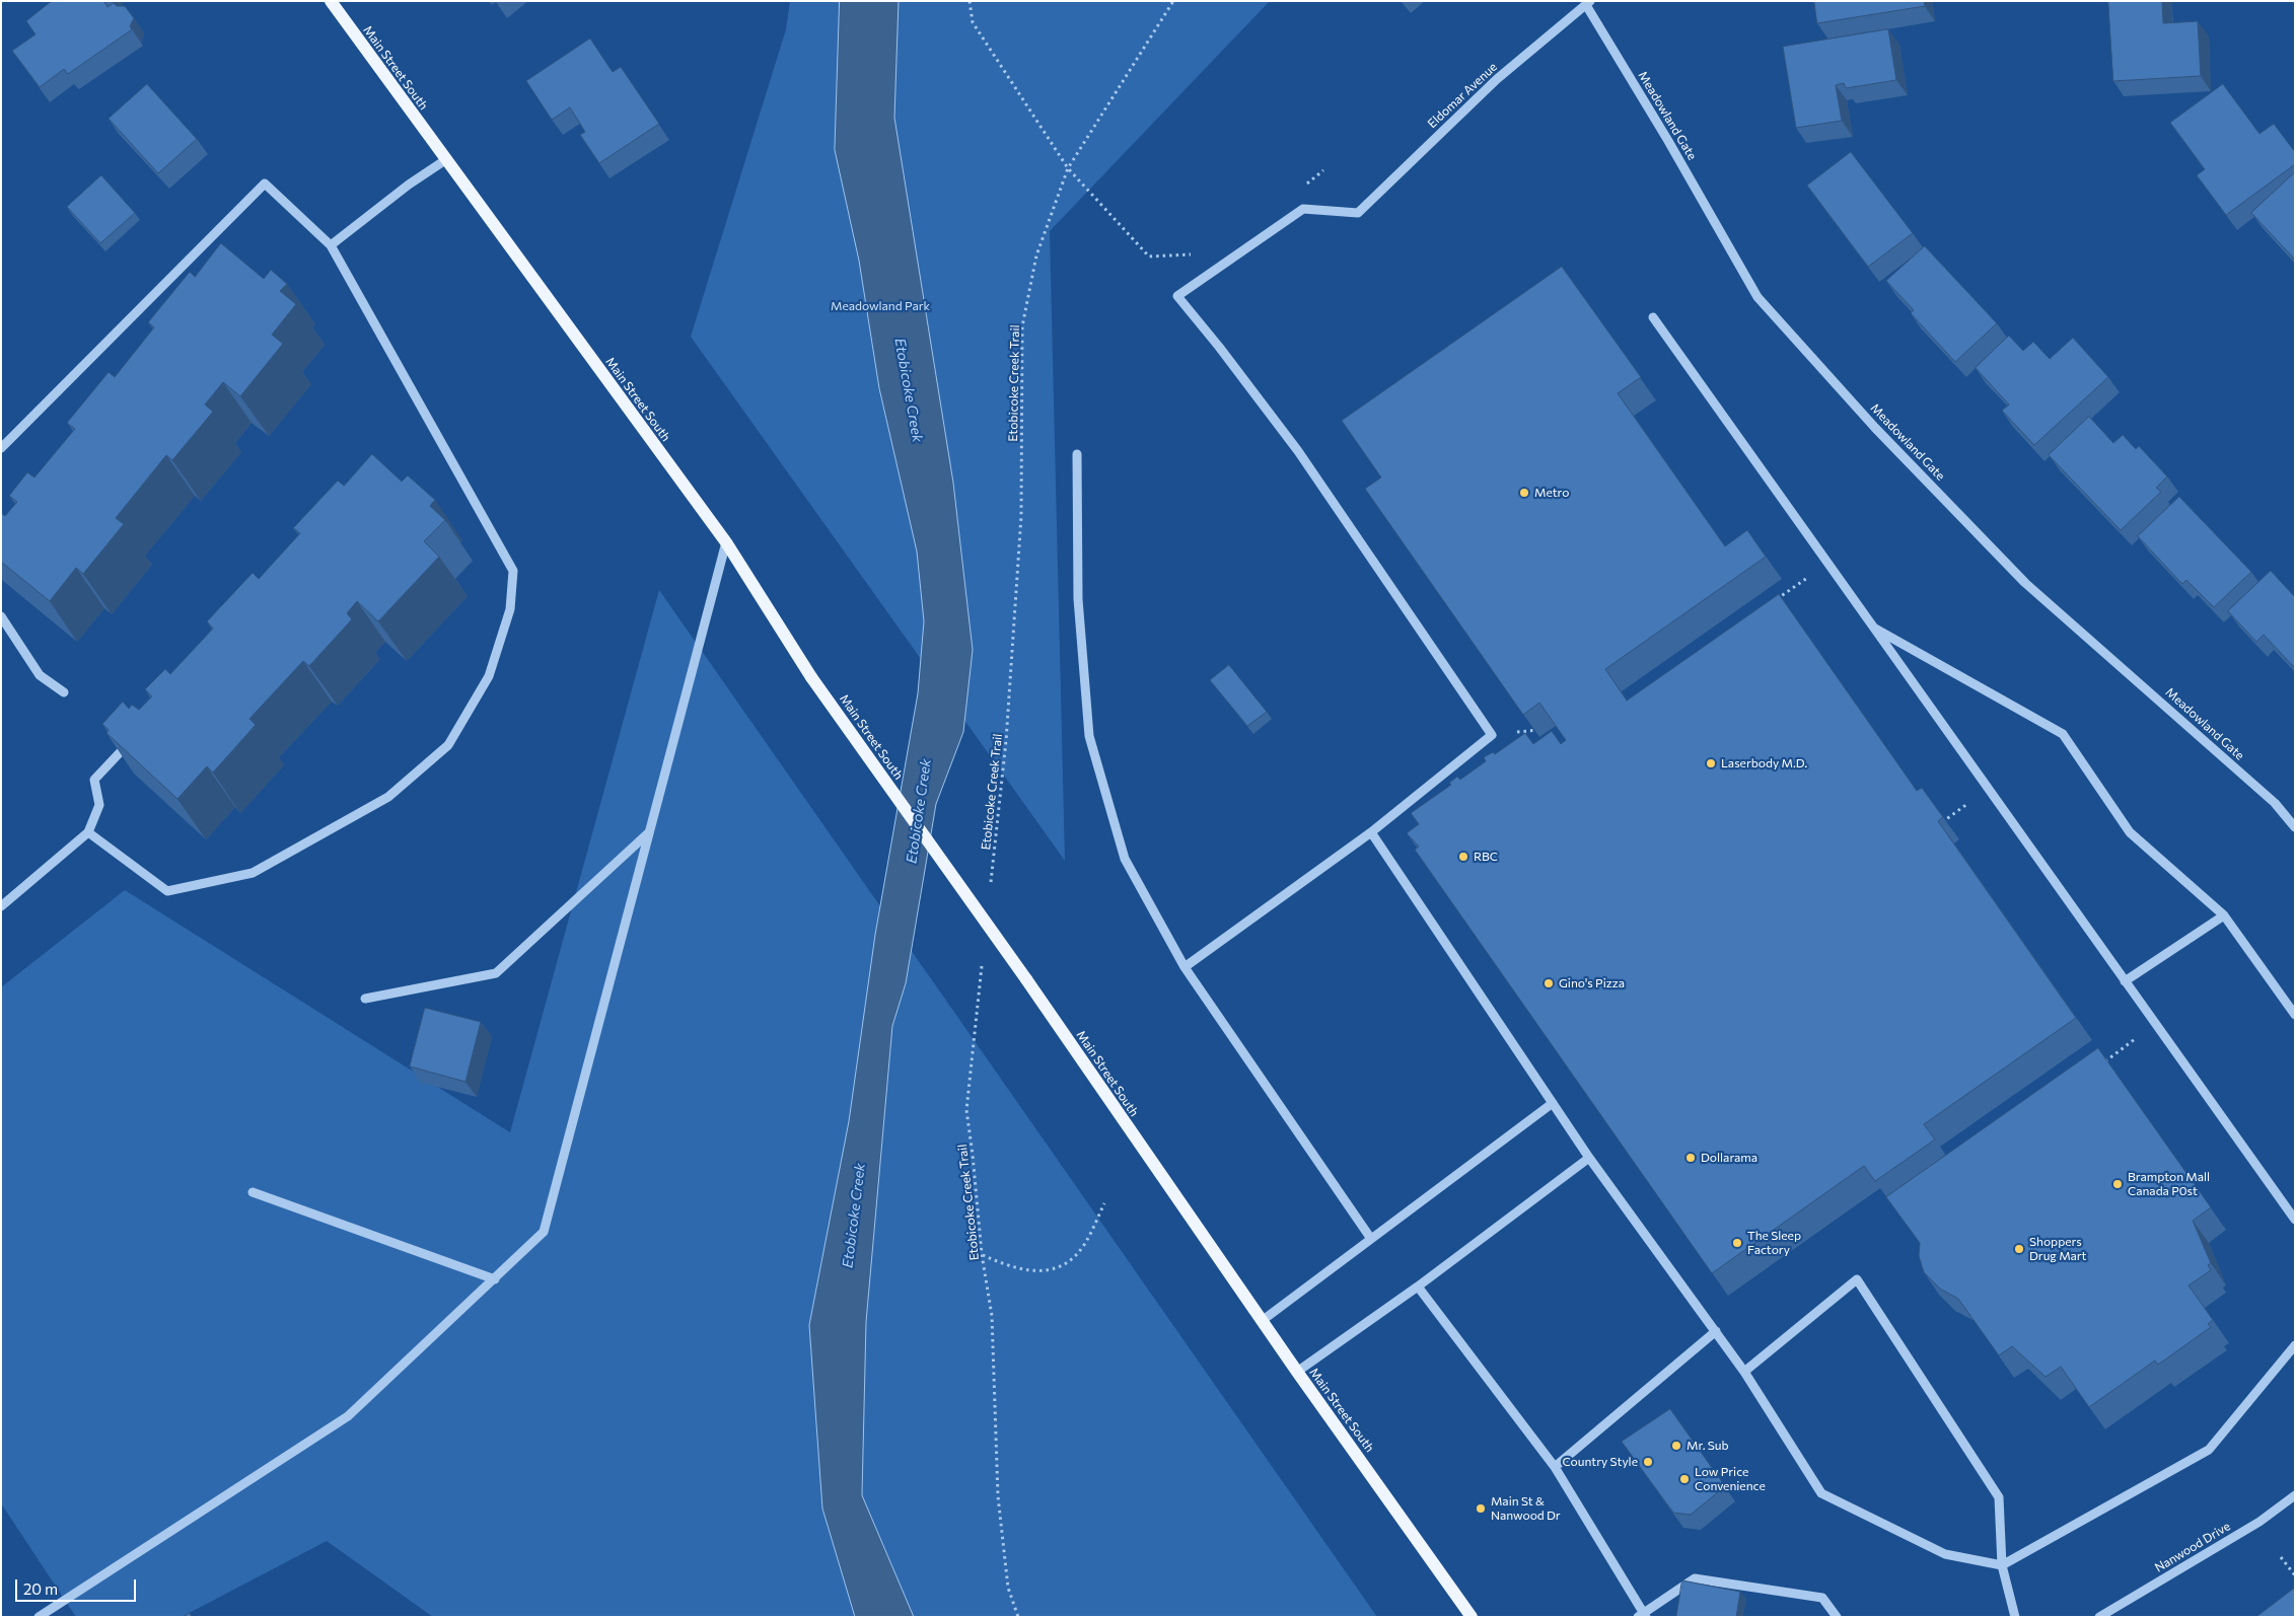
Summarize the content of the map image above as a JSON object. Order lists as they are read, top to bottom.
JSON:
{
  "streets": {
    "main road": ["Main Street South"],
    "street": ["Eldomar Avenue", "Meadowland Gate", "Nanwood Drive"],
    "path": ["Etobicoke Creek Trail"]
  },
  "crossings": [
    ["Eldomar Avenue", "Meadowland Gate"]
  ],
  "water": ["Etobicoke Creek"],
  "parks": ["Meadowland Park"],
  "places": [
    "Metro",
    "Laserbody M.D.",
    "RBC",
    "Gino's Pizza",
    "Dollarama",
    "Brampton Mall Canada P0st",
    "The Sleep Factory",
    "Shoppers Drug Mart",
    "Mr. Sub",
    "Country Style",
    "Low Price Convenience",
    "Main St & Nanwood Dr"
  ],
  "scale_bar": "20 m"
}
